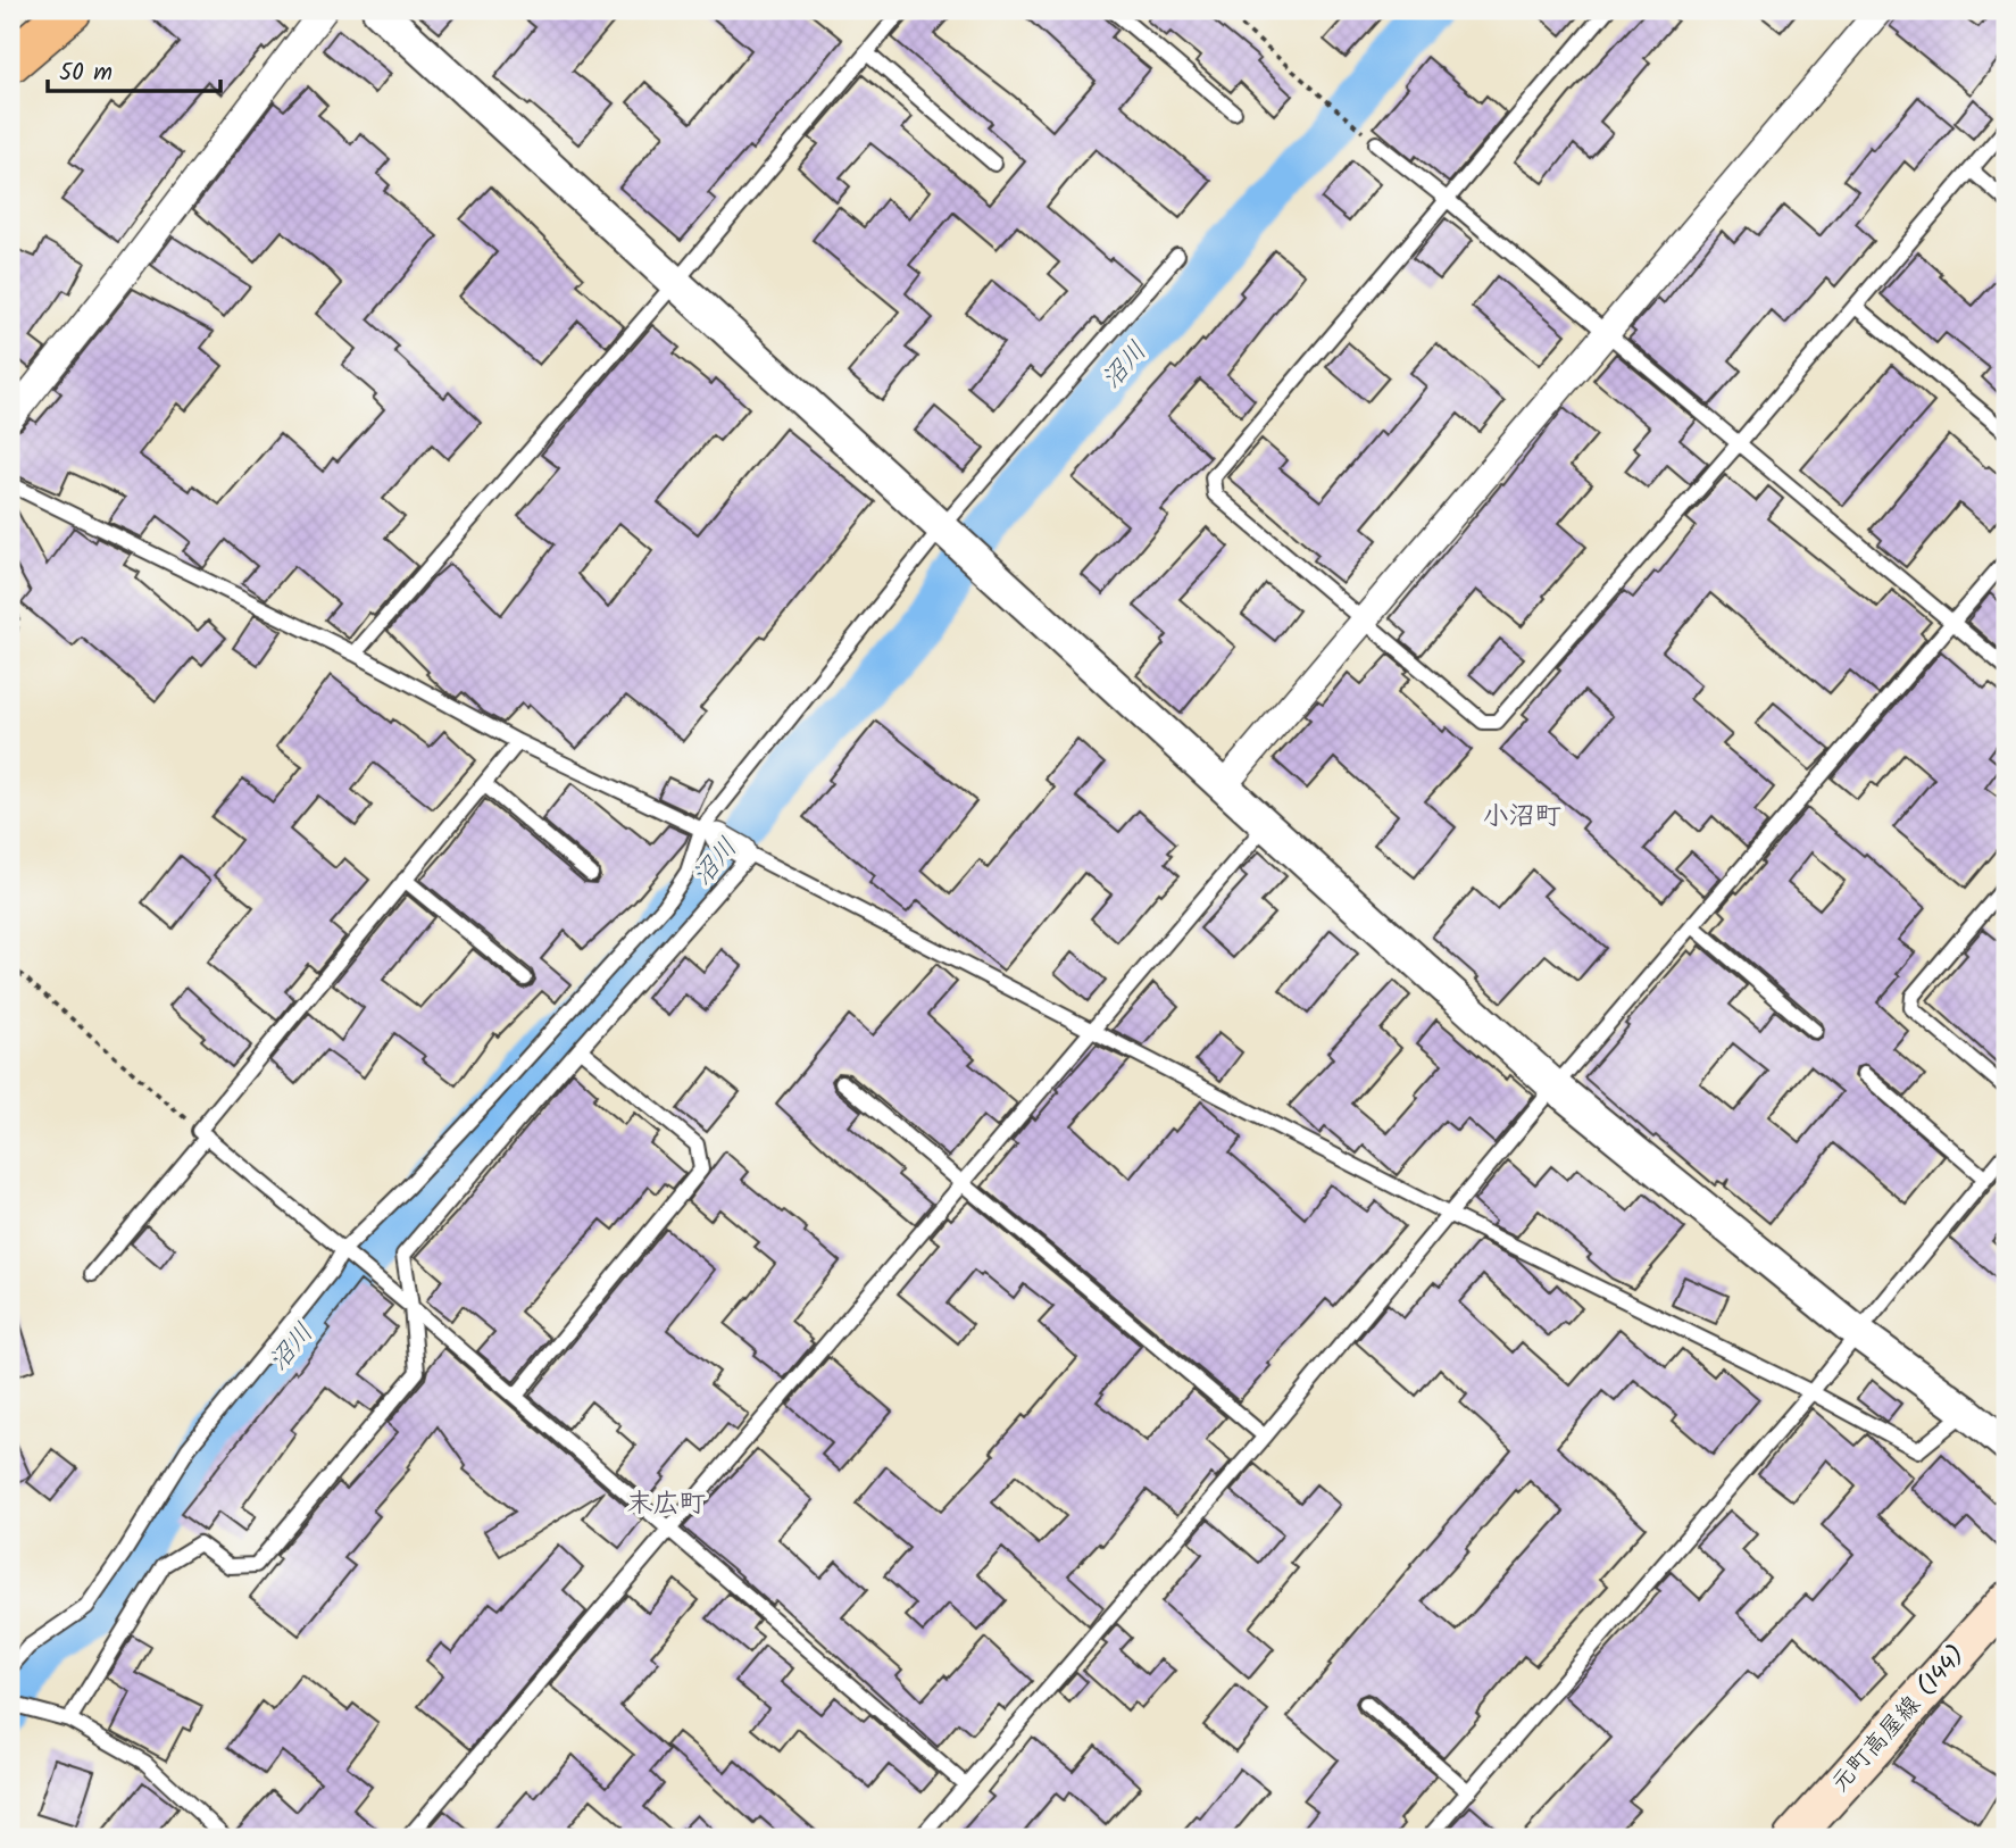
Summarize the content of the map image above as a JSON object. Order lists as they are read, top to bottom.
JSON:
{
  "streets": {
    "main road": ["元町高屋線 (144)"]
  },
  "districts": ["小沼町", "末広町"],
  "water": ["沼川"],
  "scale_bar": "50 m"
}
